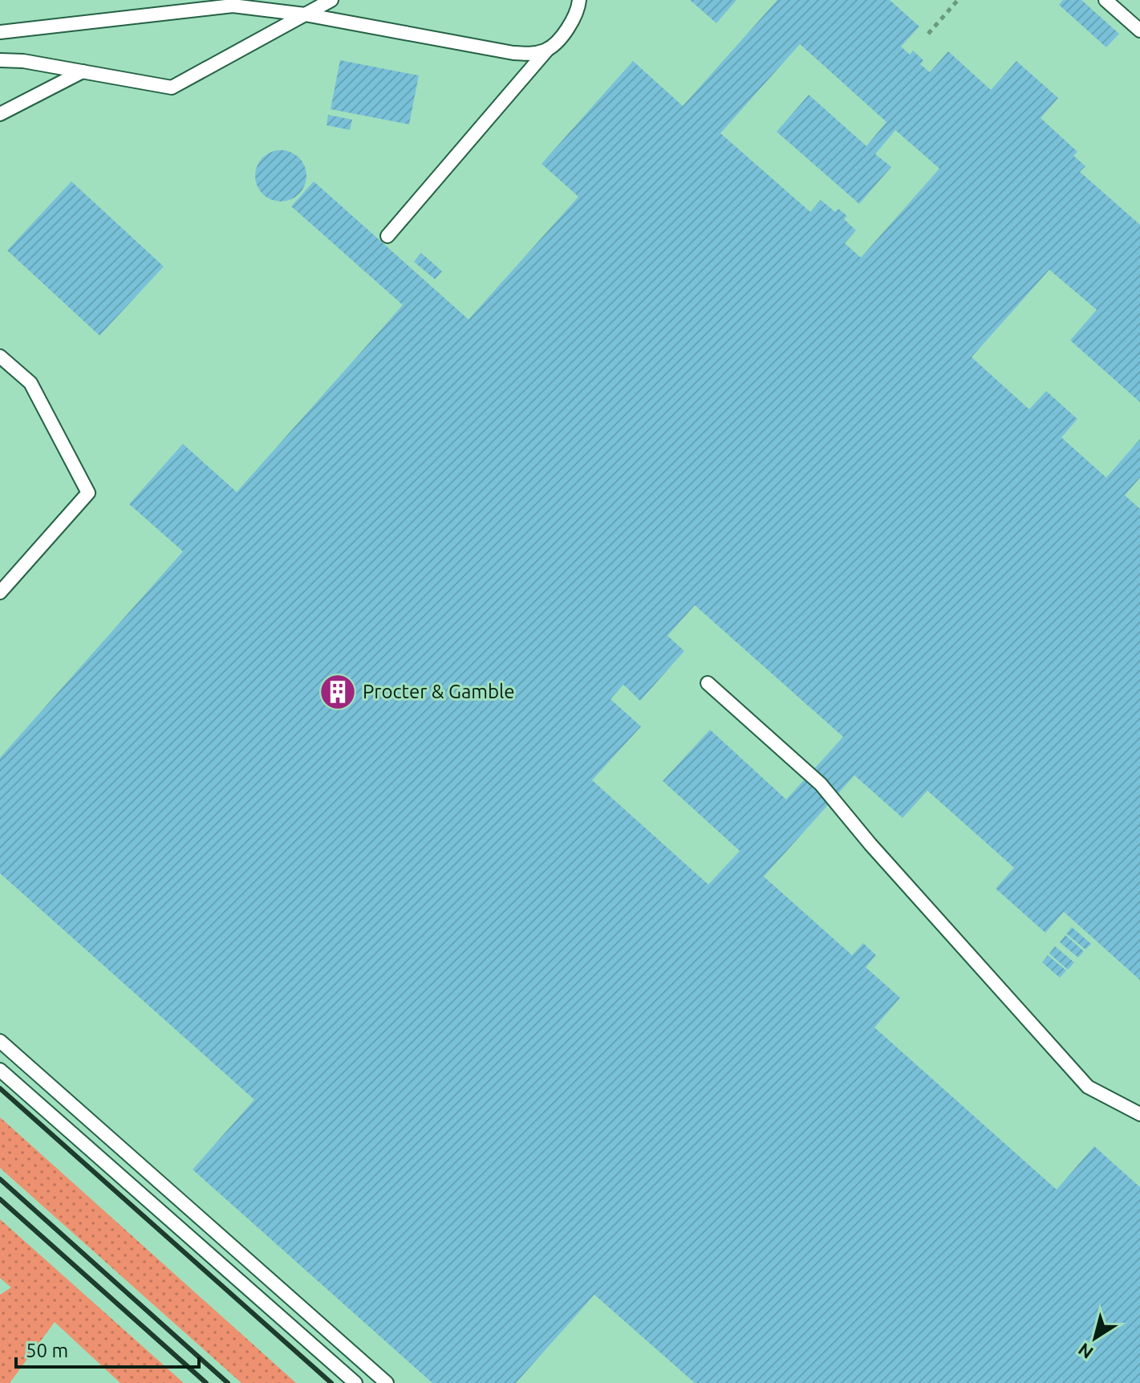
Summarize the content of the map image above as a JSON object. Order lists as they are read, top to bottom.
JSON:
{
  "places": {
    "building": ["Procter & Gamble"]
  },
  "scale_bar": "50 m",
  "north": "bottom left"
}
